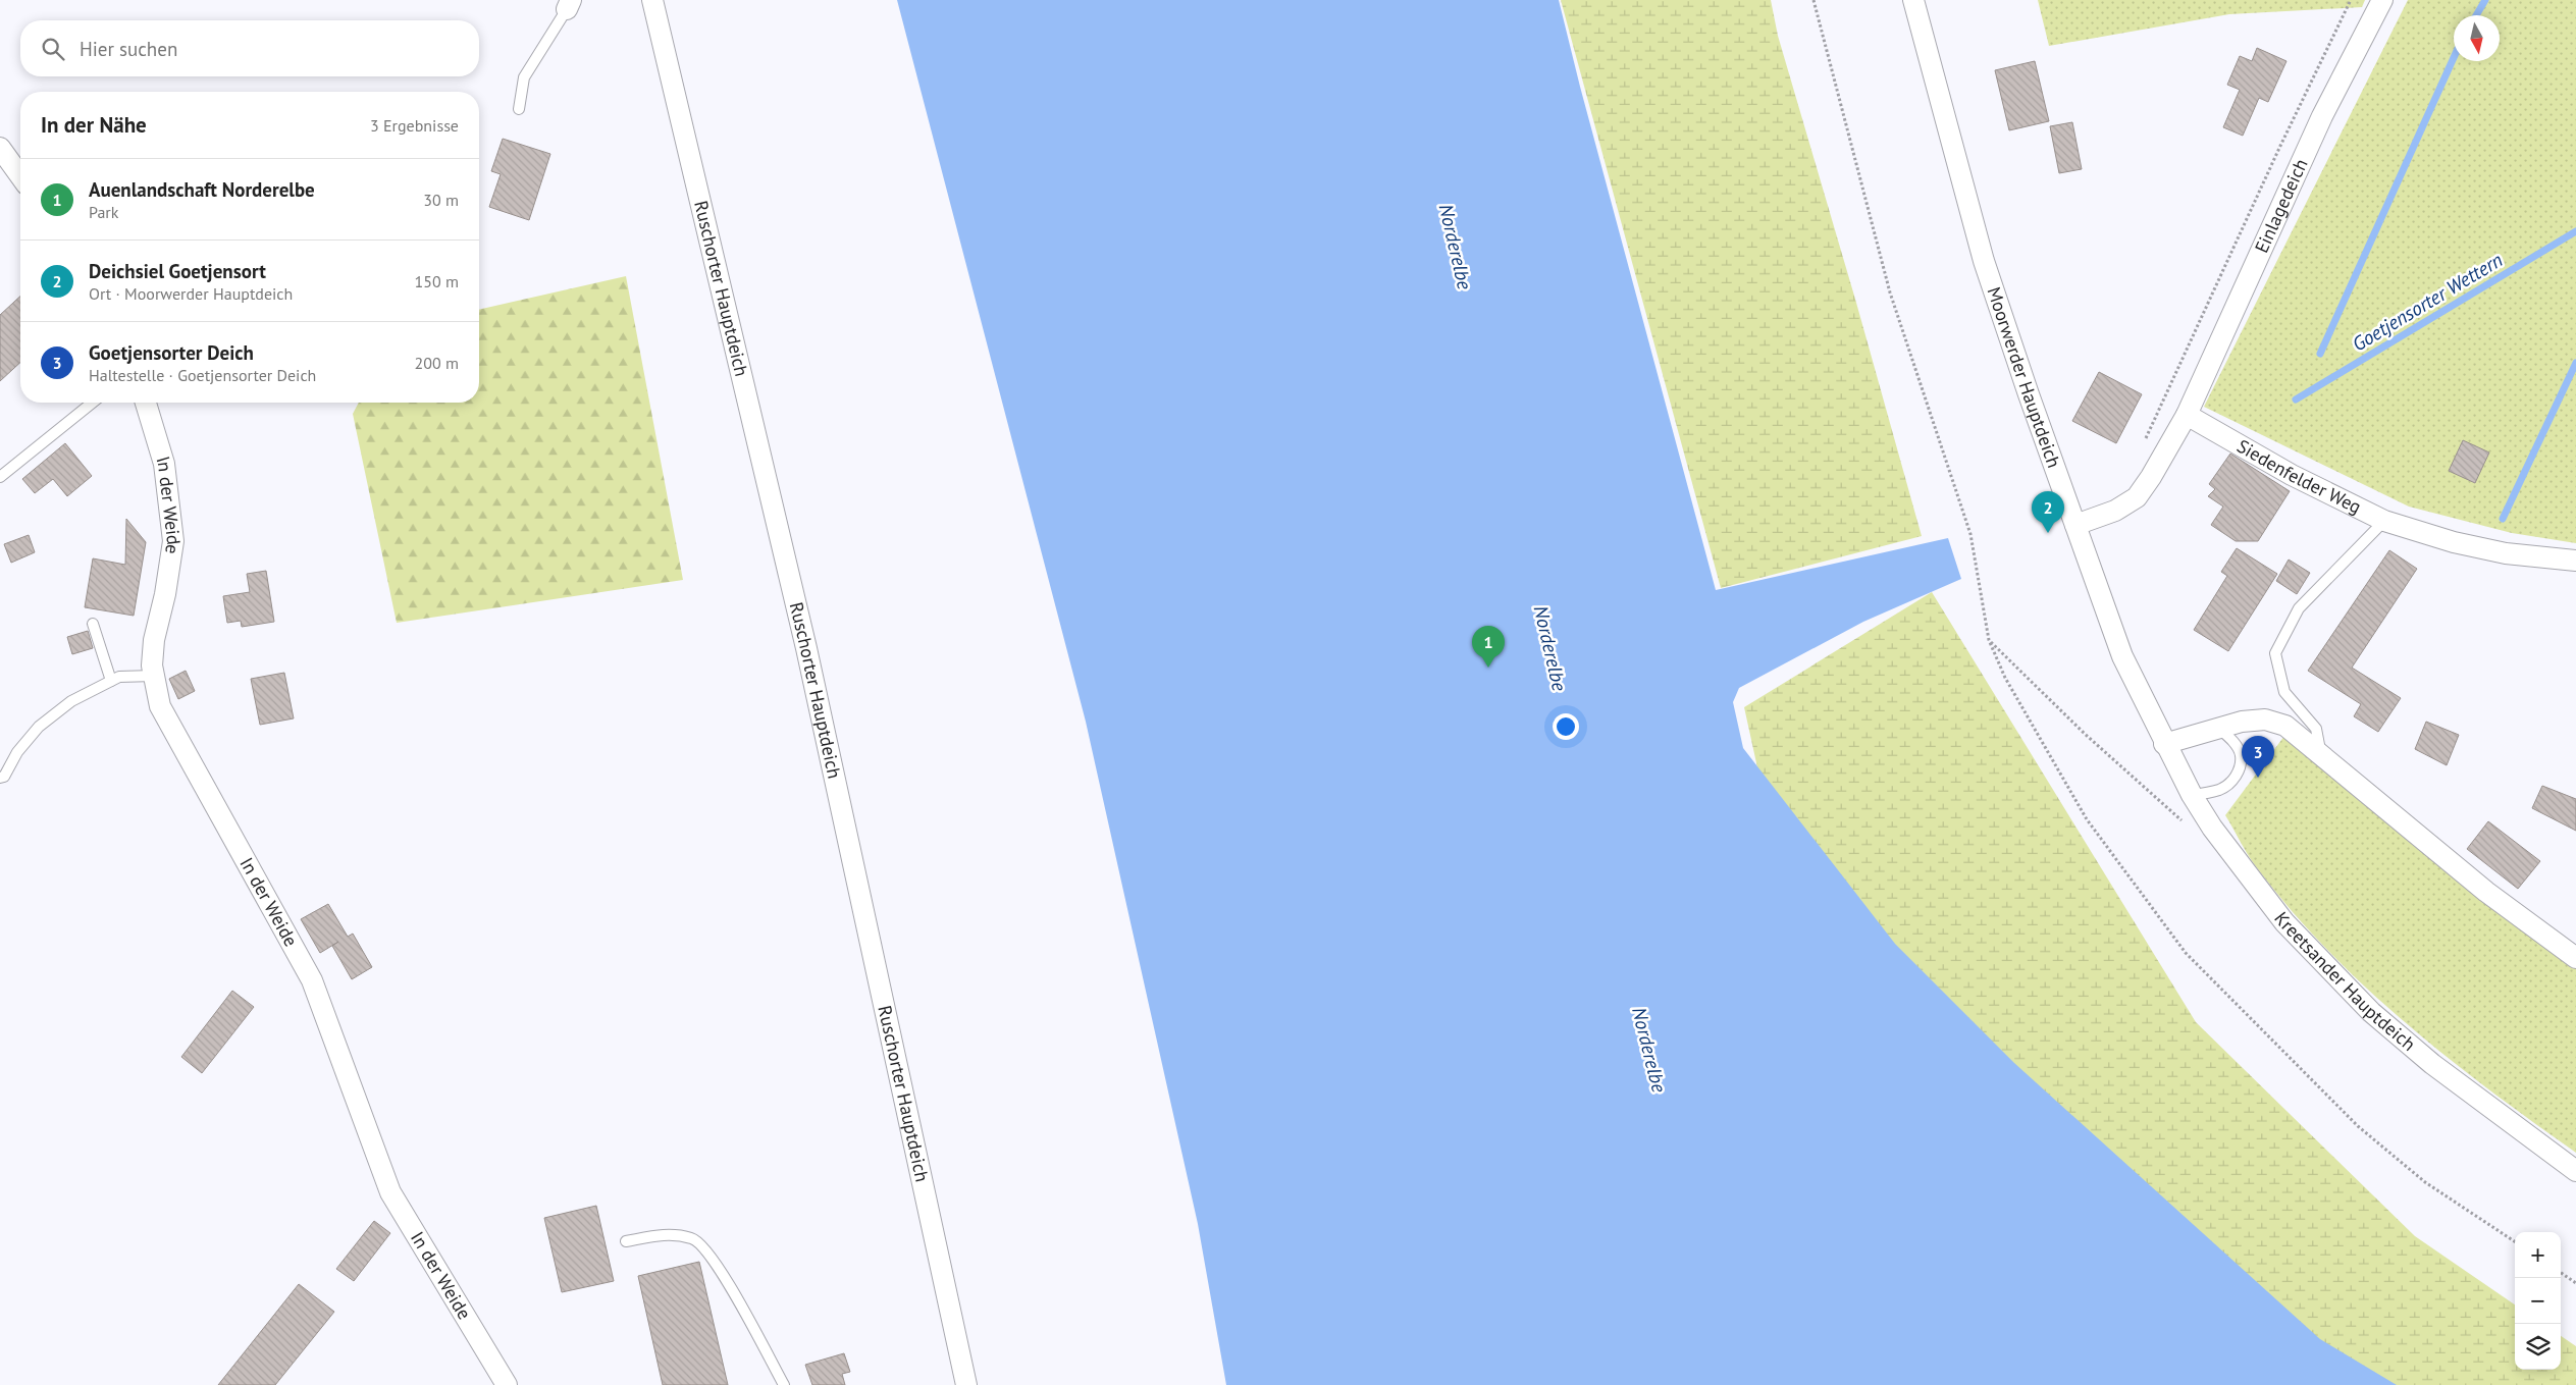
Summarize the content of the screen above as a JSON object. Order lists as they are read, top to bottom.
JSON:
{
  "streets": {
    "street": [
      "Einlagedeich",
      "Ruschorter Hauptdeich",
      "Moorwerder Hauptdeich",
      "Siedenfelder Weg",
      "In der Weide",
      "Kreetsander Hauptdeich"
    ]
  },
  "crossings": [
    ["Einlagedeich", "Siedenfelder Weg"],
    ["Moorwerder Hauptdeich", "Kreetsander Hauptdeich"]
  ],
  "water": ["Norderelbe", "Goetjensorter Wettern"],
  "north": "bottom",
  "page": {
    "search": "Hier suchen",
    "heading": ["In der Nähe", "3 Ergebnisse"],
    "list": [
      {
        "mark": "1",
        "name": "Auenlandschaft Norderelbe",
        "note": "Park",
        "value": "30 m"
      },
      {
        "mark": "2",
        "name": "Deichsiel Goetjensort",
        "note": "Ort · Moorwerder Hauptdeich",
        "value": "150 m"
      },
      {
        "mark": "3",
        "name": "Goetjensorter Deich",
        "note": "Haltestelle · Goetjensorter Deich",
        "value": "200 m"
      }
    ],
    "pins": ["2", "1", "3"],
    "map_buttons": ["+", "−"]
  }
}
